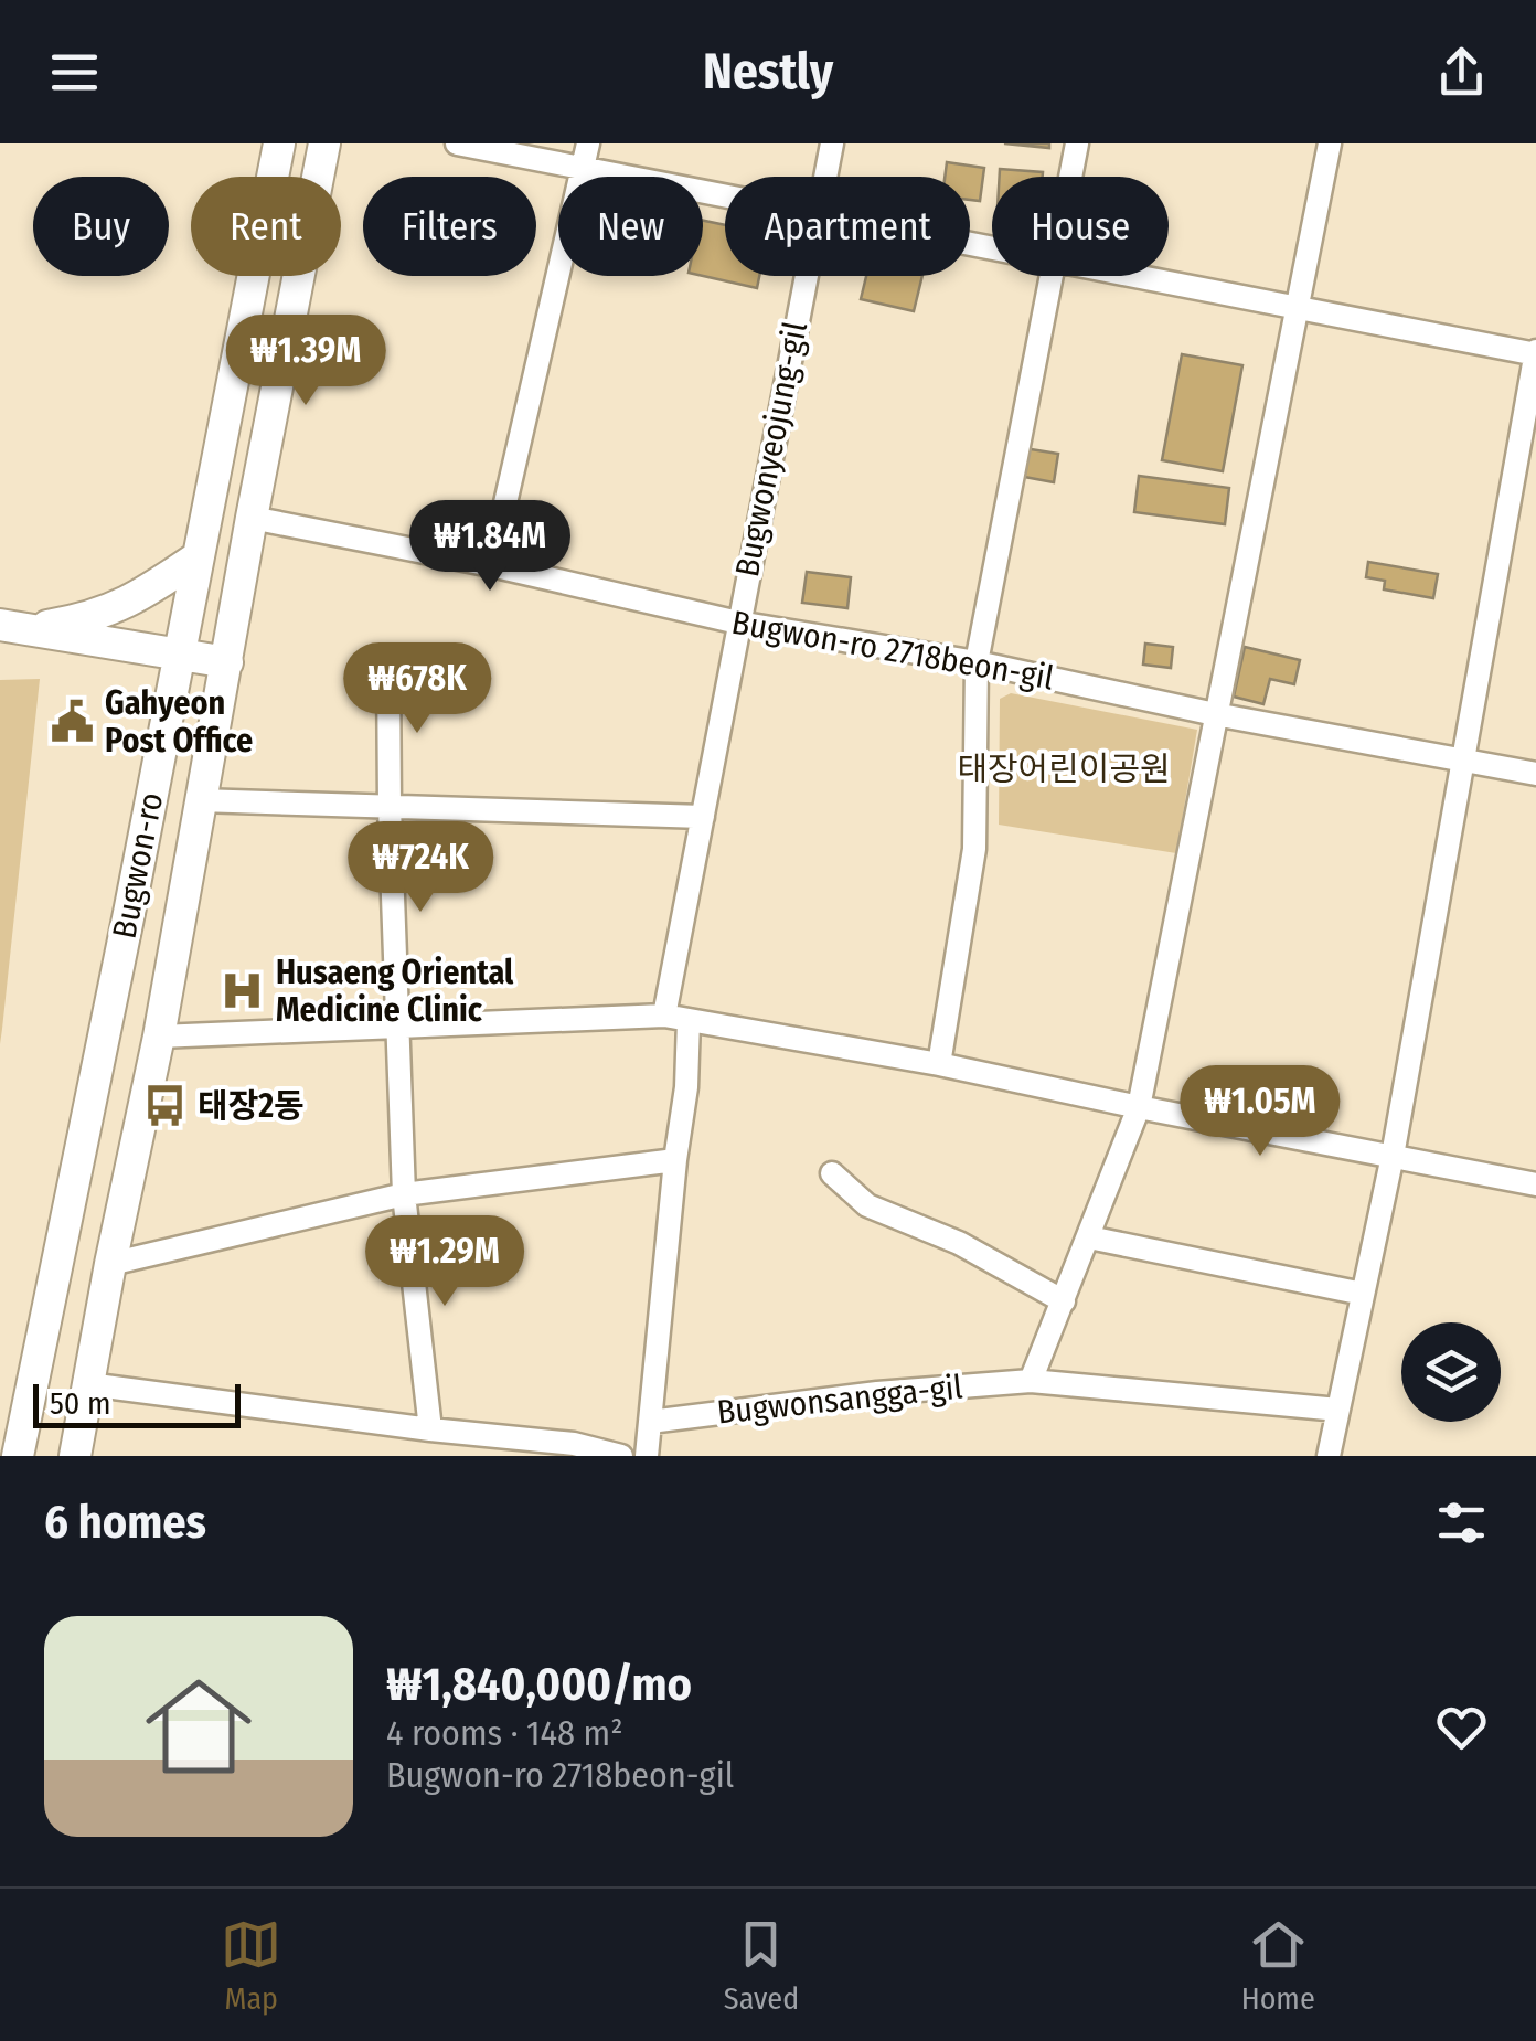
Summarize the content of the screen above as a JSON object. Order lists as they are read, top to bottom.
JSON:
{
  "streets": {
    "street": [
      "Bugwonyeojung-gil",
      "Bugwon-ro 2718beon-gil",
      "Bugwon-ro",
      "Bugwonsangga-gil"
    ]
  },
  "crossings": [
    ["Bugwonyeojung-gil", "Bugwon-ro 2718beon-gil"],
    ["Bugwonyeojung-gil", "Bugwon-ro"],
    ["Bugwon-ro 2718beon-gil", "Bugwon-ro"]
  ],
  "parks": ["태장어린이공원"],
  "places": {
    "public building": ["Gahyeon Post Office"],
    "hospital": ["Husaeng Oriental Medicine Clinic"],
    "bus stop": ["태장2동"]
  },
  "scale_bar": "50 m",
  "page": {
    "header": "Nestly",
    "chip": [
      "Buy",
      "Rent",
      "Filters",
      "New",
      "Apartment",
      "House"
    ],
    "price": [
      "₩1.39M",
      "₩1.84M",
      "₩678K",
      "₩724K",
      "₩1.05M",
      "₩1.29M"
    ],
    "scale": "50 m",
    "heading": "6 homes",
    "list": [
      {
        "name": "₩1,840,000/mo",
        "note": "4 rooms · 148 m² · Bugwon-ro 2718beon-gil"
      }
    ],
    "tabs": ["Map", "Saved", "Home"]
  }
}
